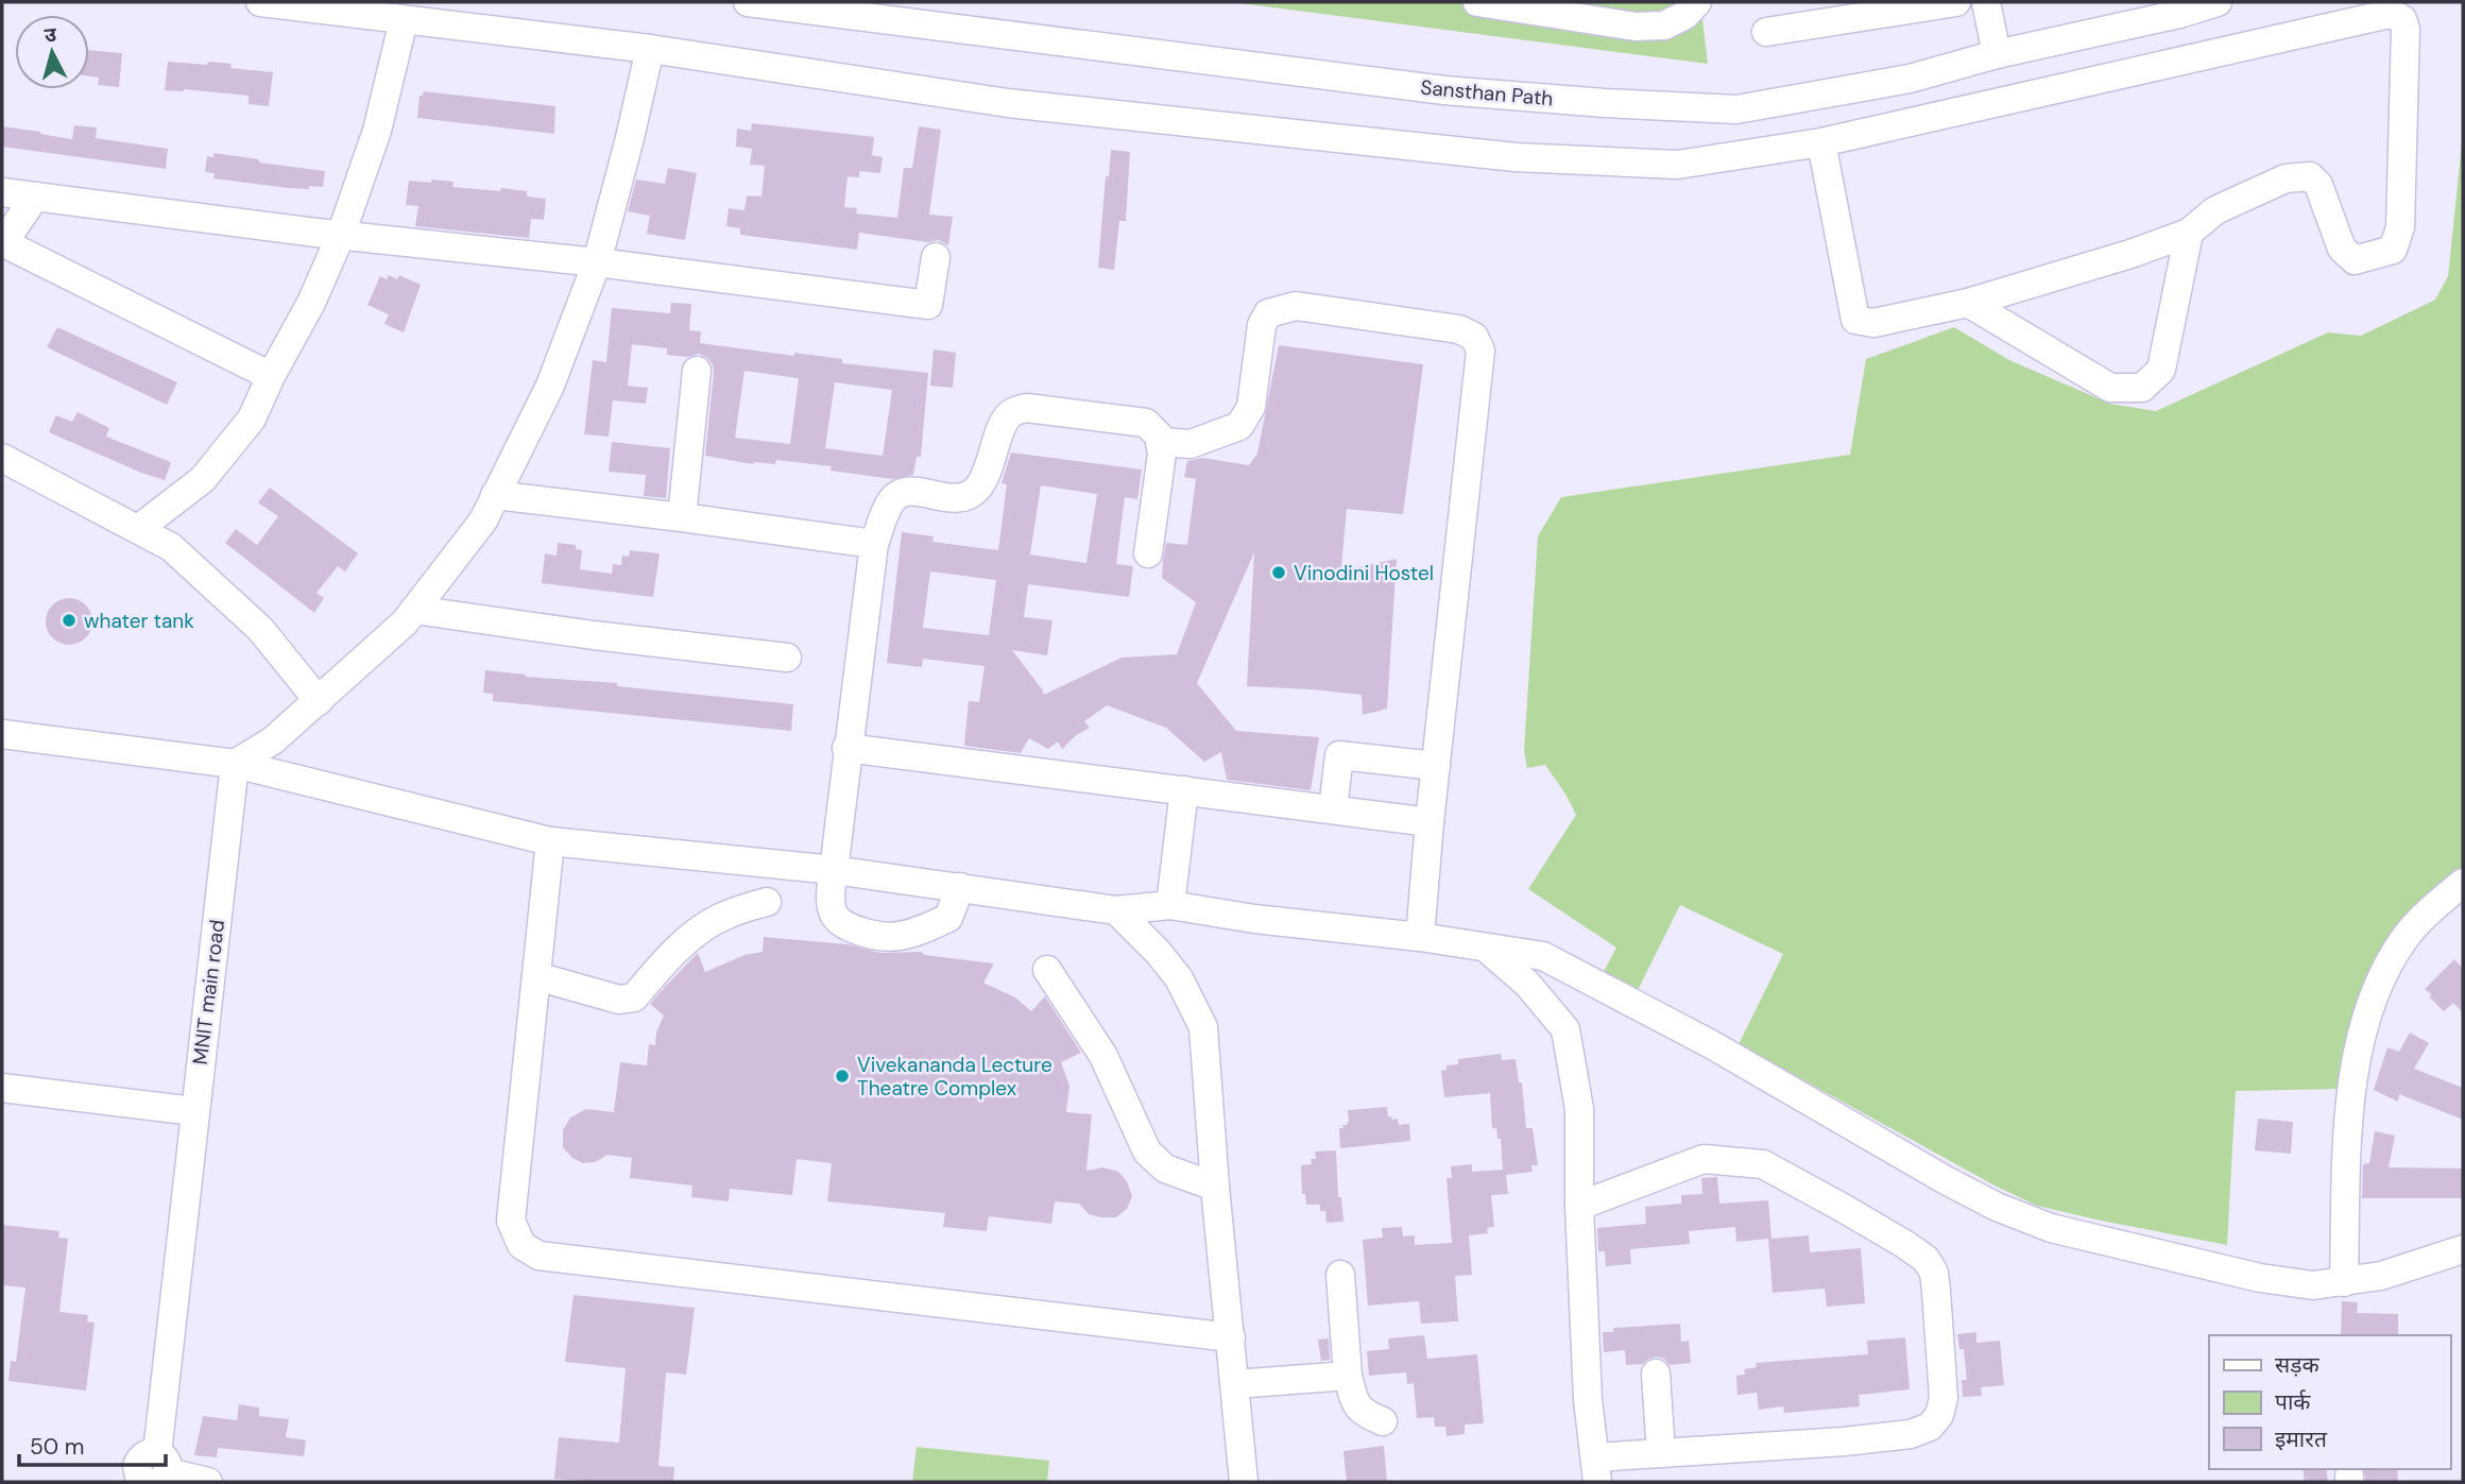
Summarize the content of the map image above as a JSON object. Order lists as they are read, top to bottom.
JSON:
{
  "streets": {
    "street": ["Sansthan Path", "MNIT main road"]
  },
  "places": ["Vinodini Hostel", "whater tank", "Vivekananda Lecture Theatre Complex"],
  "legend": ["सड़क", "पार्क", "इमारत"],
  "scale_bar": "50 m",
  "north": "top"
}
